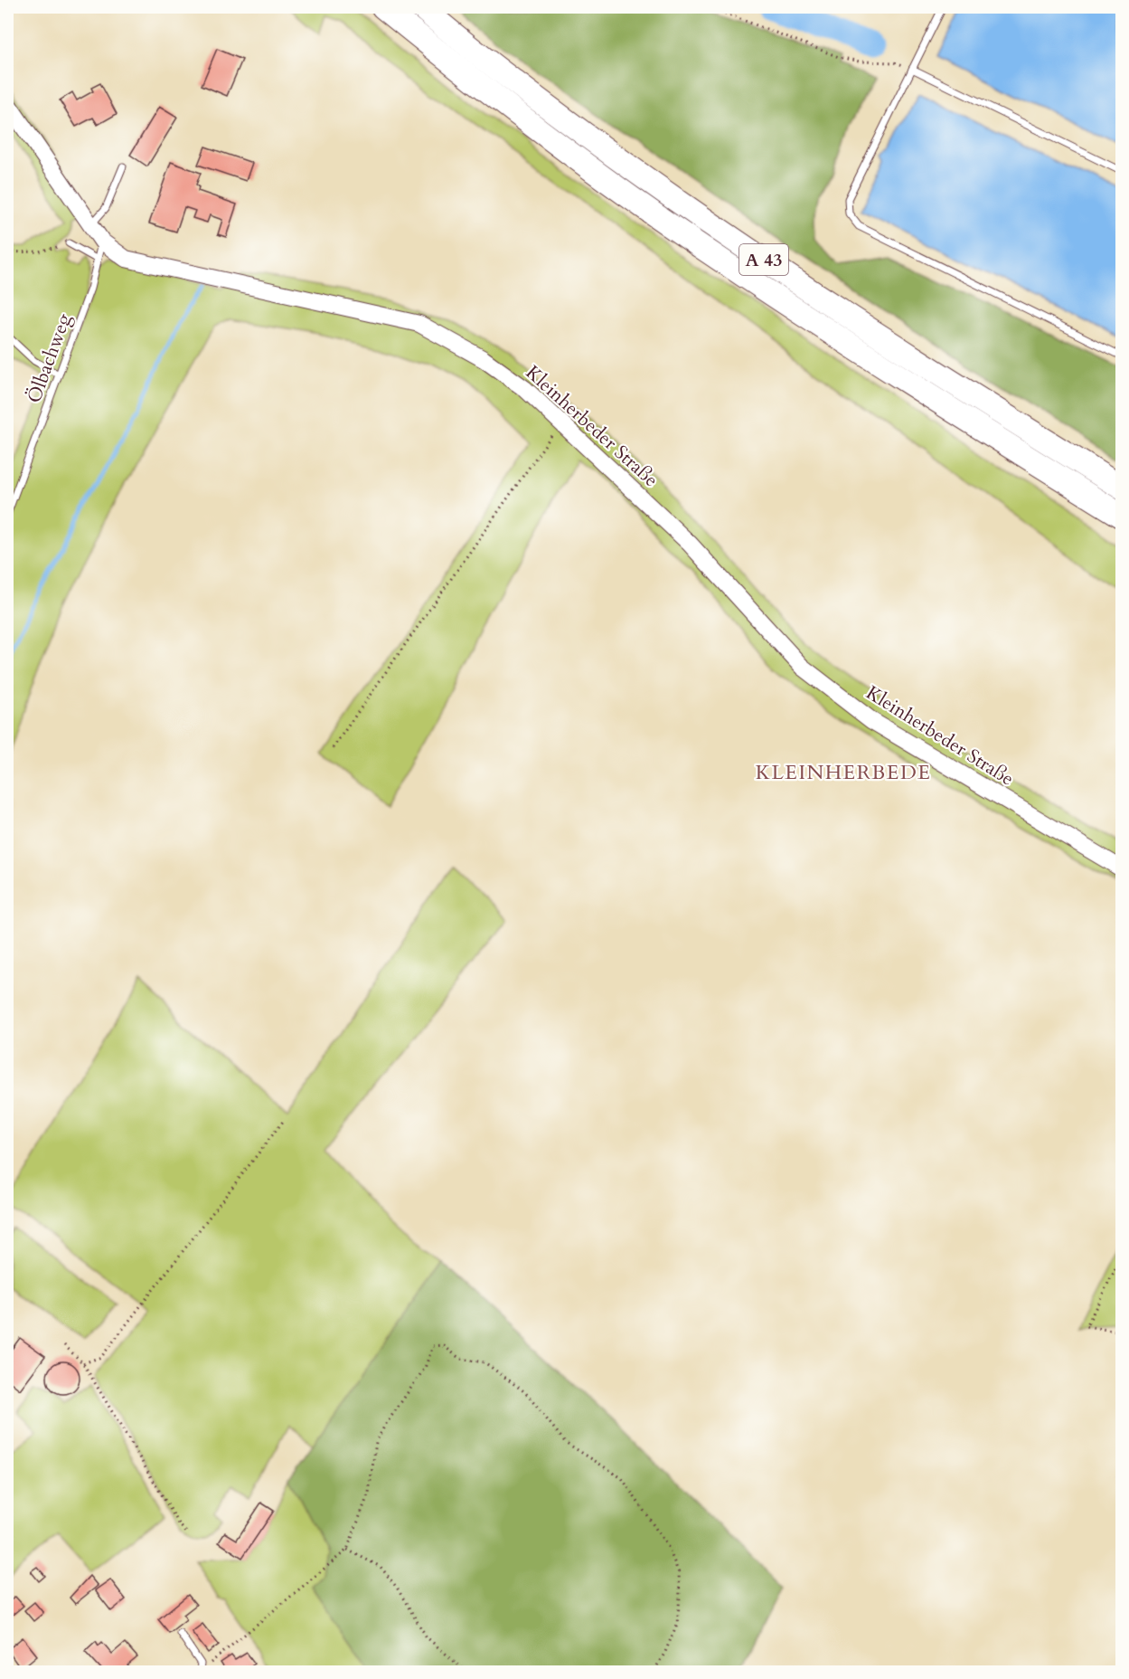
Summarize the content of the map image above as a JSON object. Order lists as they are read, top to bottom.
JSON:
{
  "streets": {
    "highway": ["A 43"],
    "street": ["Kleinherbeder Straße"],
    "lane": ["Ölbachweg"]
  },
  "crossings": [
    ["Ölbachweg", "Kleinherbeder Straße"]
  ],
  "districts": ["KLEINHERBEDE"]
}
